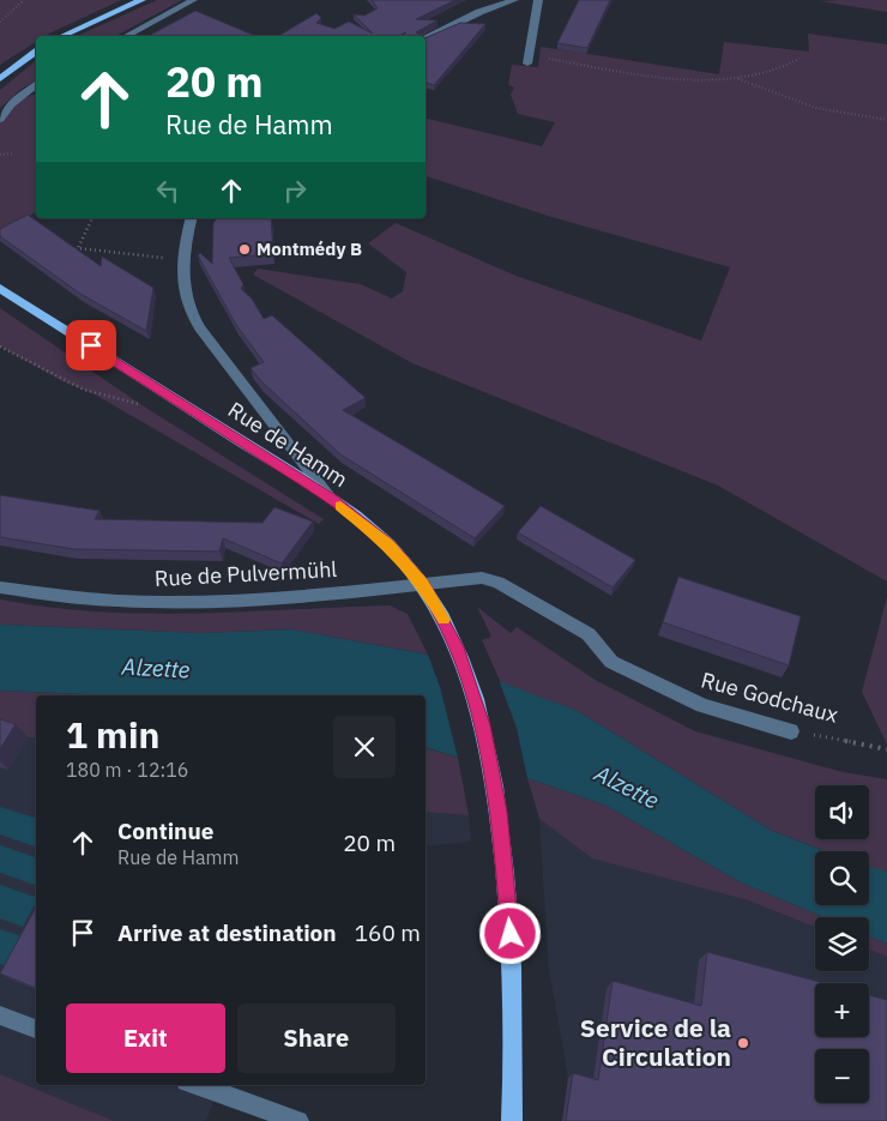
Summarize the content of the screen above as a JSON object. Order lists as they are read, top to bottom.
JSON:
{
  "streets": {
    "main road": ["Rue de Hamm"],
    "street": ["Rue de Pulvermühl", "Rue Godchaux"]
  },
  "crossings": [
    ["Rue de Hamm", "Rue de Pulvermühl"],
    ["Rue de Hamm", "Rue Godchaux"],
    ["Rue de Pulvermühl", "Rue Godchaux"]
  ],
  "water": ["Alzette"],
  "places": ["Montmédy B", "Service de la Circulation"],
  "page": {
    "turn": ["20 m", "Rue de Hamm"],
    "heading": ["1 min", "180 m · 12:16"],
    "map_buttons": ["+", "−"],
    "list": [
      {
        "name": "Continue",
        "note": "Rue de Hamm",
        "value": "20 m"
      },
      {
        "name": "Arrive at destination",
        "value": "160 m"
      }
    ],
    "buttons": ["Exit", "Share"]
  }
}
